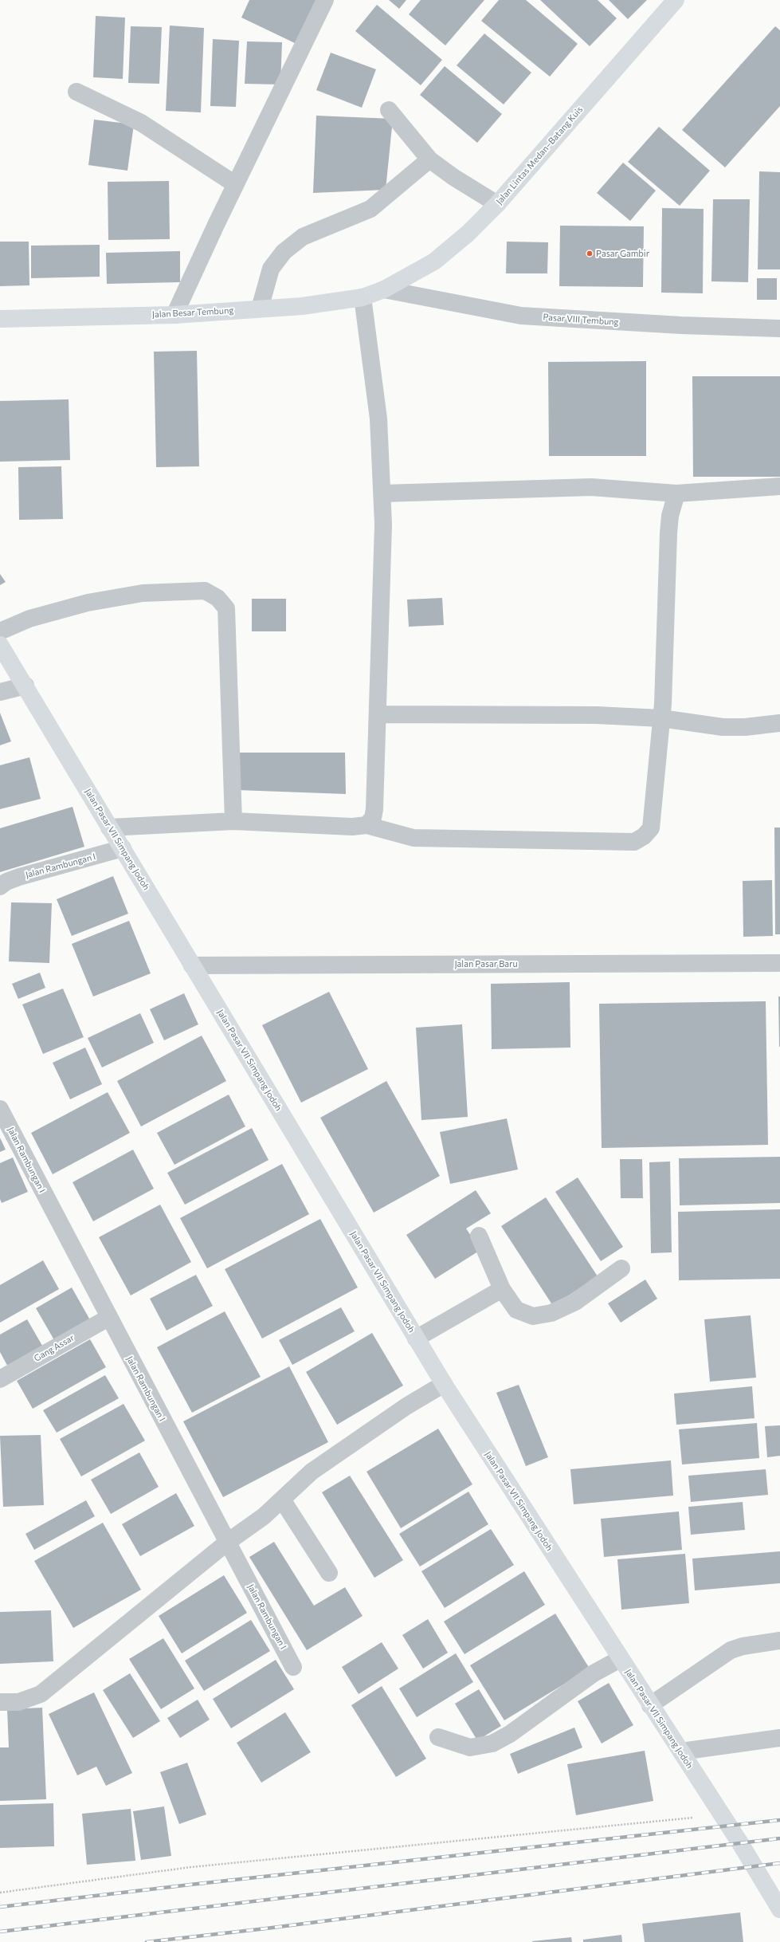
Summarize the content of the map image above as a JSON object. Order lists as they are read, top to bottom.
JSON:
{
  "streets": {
    "main road": ["Jalan Lintas Medan–Batang Kuis", "Jalan Besar Tembung", "Jalan Pasar VII Simpang Jodoh"],
    "street": [
      "Pasar VIII Tembung",
      "Jalan Rambungan I",
      "Jalan Pasar Baru",
      "Gang Assar"
    ]
  },
  "crossings": [
    ["Jalan Lintas Medan–Batang Kuis", "Jalan Besar Tembung"],
    ["Jalan Lintas Medan–Batang Kuis", "Pasar VIII Tembung"],
    ["Jalan Besar Tembung", "Pasar VIII Tembung"],
    ["Jalan Pasar VII Simpang Jodoh", "Jalan Rambungan I"],
    ["Jalan Pasar VII Simpang Jodoh", "Jalan Pasar Baru"],
    ["Jalan Rambungan I", "Gang Assar"]
  ],
  "places": ["Pasar Gambir"]
}
